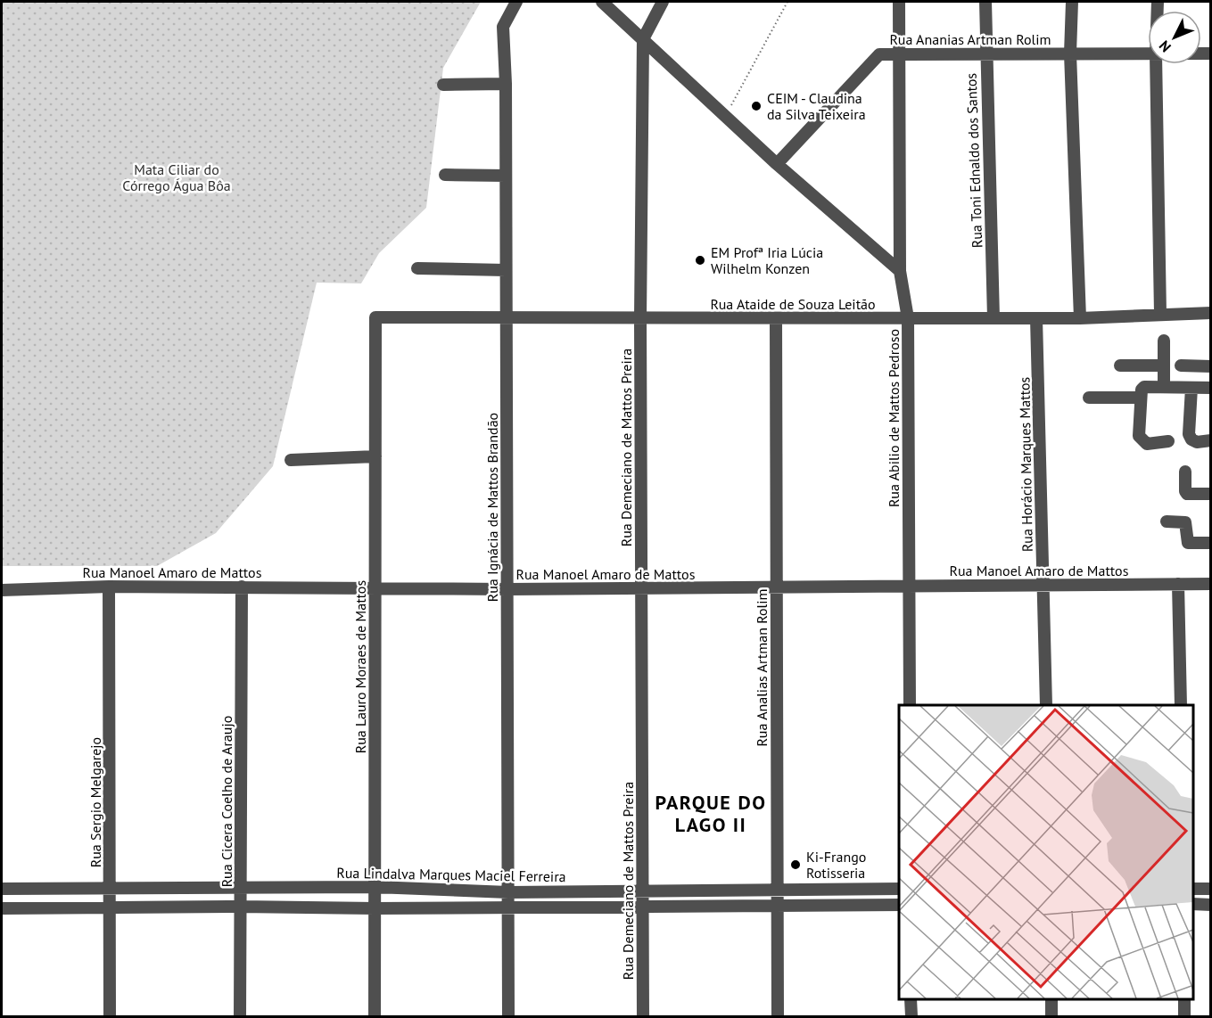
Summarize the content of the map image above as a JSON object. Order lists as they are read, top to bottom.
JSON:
{
  "streets": {
    "street": [
      "Rua Ananias Artman Rolim",
      "Rua Toni Ednaldo dos Santos",
      "Rua Ataide de Souza Leitão",
      "Rua Abilio de Mattos Pedroso",
      "Rua Demeciano de Mattos Preira",
      "Rua Horácio Marques Mattos",
      "Rua Ignácia de Mattos Brandão",
      "Rua Manoel Amaro de Mattos",
      "Rua Lauro Moraes de Mattos",
      "Rua Analias Artman Rolim",
      "Rua Cicera Coelho de Araujo",
      "Rua Sergio Melgarejo",
      "Rua Lindalva Marques Maciel Ferreira"
    ]
  },
  "crossings": [
    ["Rua Ananias Artman Rolim", "Rua Toni Ednaldo dos Santos"],
    ["Rua Ananias Artman Rolim", "Rua Abilio de Mattos Pedroso"],
    ["Rua Toni Ednaldo dos Santos", "Rua Ataide de Souza Leitão"],
    ["Rua Ataide de Souza Leitão", "Rua Abilio de Mattos Pedroso"],
    ["Rua Ataide de Souza Leitão", "Rua Demeciano de Mattos Preira"],
    ["Rua Ataide de Souza Leitão", "Rua Horácio Marques Mattos"],
    ["Rua Ataide de Souza Leitão", "Rua Ignácia de Mattos Brandão"],
    ["Rua Ataide de Souza Leitão", "Rua Lauro Moraes de Mattos"],
    ["Rua Ataide de Souza Leitão", "Rua Analias Artman Rolim"],
    ["Rua Abilio de Mattos Pedroso", "Rua Manoel Amaro de Mattos"],
    ["Rua Demeciano de Mattos Preira", "Rua Manoel Amaro de Mattos"],
    ["Rua Demeciano de Mattos Preira", "Rua Lindalva Marques Maciel Ferreira"],
    ["Rua Horácio Marques Mattos", "Rua Manoel Amaro de Mattos"],
    ["Rua Ignácia de Mattos Brandão", "Rua Manoel Amaro de Mattos"],
    ["Rua Ignácia de Mattos Brandão", "Rua Lindalva Marques Maciel Ferreira"],
    ["Rua Manoel Amaro de Mattos", "Rua Lauro Moraes de Mattos"],
    ["Rua Manoel Amaro de Mattos", "Rua Analias Artman Rolim"],
    ["Rua Manoel Amaro de Mattos", "Rua Cicera Coelho de Araujo"],
    ["Rua Manoel Amaro de Mattos", "Rua Sergio Melgarejo"],
    ["Rua Lauro Moraes de Mattos", "Rua Lindalva Marques Maciel Ferreira"],
    ["Rua Analias Artman Rolim", "Rua Lindalva Marques Maciel Ferreira"],
    ["Rua Cicera Coelho de Araujo", "Rua Lindalva Marques Maciel Ferreira"],
    ["Rua Sergio Melgarejo", "Rua Lindalva Marques Maciel Ferreira"]
  ],
  "districts": ["PARQUE DO LAGO II"],
  "parks": ["Mata Ciliar do Córrego Água Bôa"],
  "places": ["CEIM - Claudina da Silva Teixeira", "EM Profª Iria Lúcia Wilhelm Konzen", "Ki-Frango Rotisseria"],
  "north": "bottom left"
}
